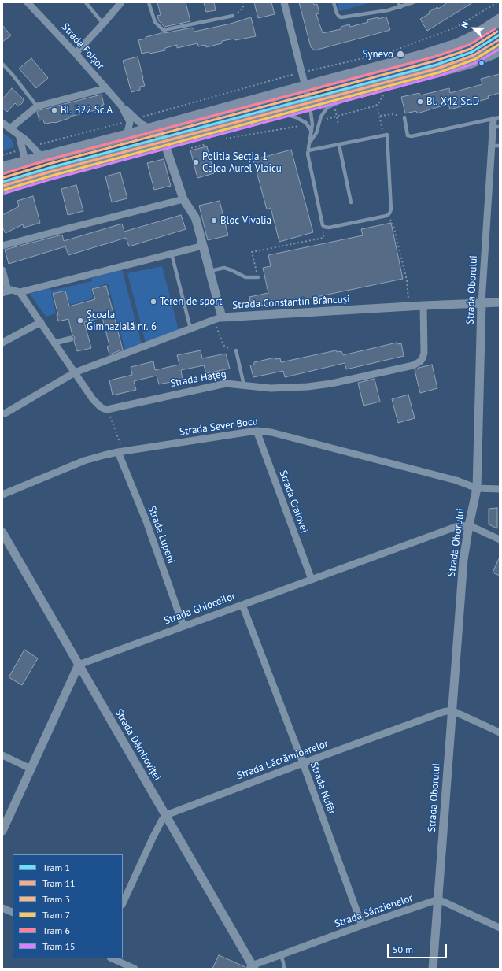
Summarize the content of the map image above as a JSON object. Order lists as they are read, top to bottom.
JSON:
{
  "streets": {
    "street": [
      "Strada Foișor",
      "Strada Oborului",
      "Strada Constantin Brâncuși",
      "Strada Hațeg",
      "Strada Sever Bocu",
      "Strada Craiovei",
      "Strada Lupeni",
      "Strada Ghioceilor",
      "Strada Dâmboviței",
      "Strada Lăcrămioarelor",
      "Strada Nufăr",
      "Strada Sânzienelor"
    ]
  },
  "crossings": [
    ["Strada Oborului", "Strada Constantin Brâncuși"],
    ["Strada Oborului", "Strada Sever Bocu"],
    ["Strada Oborului", "Strada Ghioceilor"],
    ["Strada Oborului", "Strada Lăcrămioarelor"],
    ["Strada Oborului", "Strada Sânzienelor"],
    ["Strada Constantin Brâncuși", "Strada Hațeg"],
    ["Strada Sever Bocu", "Strada Craiovei"],
    ["Strada Sever Bocu", "Strada Lupeni"],
    ["Strada Craiovei", "Strada Ghioceilor"],
    ["Strada Lupeni", "Strada Ghioceilor"],
    ["Strada Ghioceilor", "Strada Dâmboviței"],
    ["Strada Ghioceilor", "Strada Nufăr"],
    ["Strada Dâmboviței", "Strada Lăcrămioarelor"],
    ["Strada Dâmboviței", "Strada Sânzienelor"],
    ["Strada Lăcrămioarelor", "Strada Nufăr"],
    ["Strada Nufăr", "Strada Sânzienelor"]
  ],
  "places": [
    "Synevo",
    "Bl. X42 Sc.D",
    "Bl. B22 Sc.A",
    "Politia Secția 1 Calea Aurel Vlaicu",
    "Bloc Vivalia",
    "Teren de sport",
    "Școala Gimnazială nr. 6"
  ],
  "lines": [
    "tram line 6",
    "tram line 3",
    "tram line 1",
    "tram line 11",
    "tram line 7",
    "tram line 15"
  ],
  "legend": [
    "Tram 1",
    "Tram 11",
    "Tram 3",
    "Tram 7",
    "Tram 6",
    "Tram 15"
  ],
  "scale_bar": "50 m",
  "north": "top left"
}
